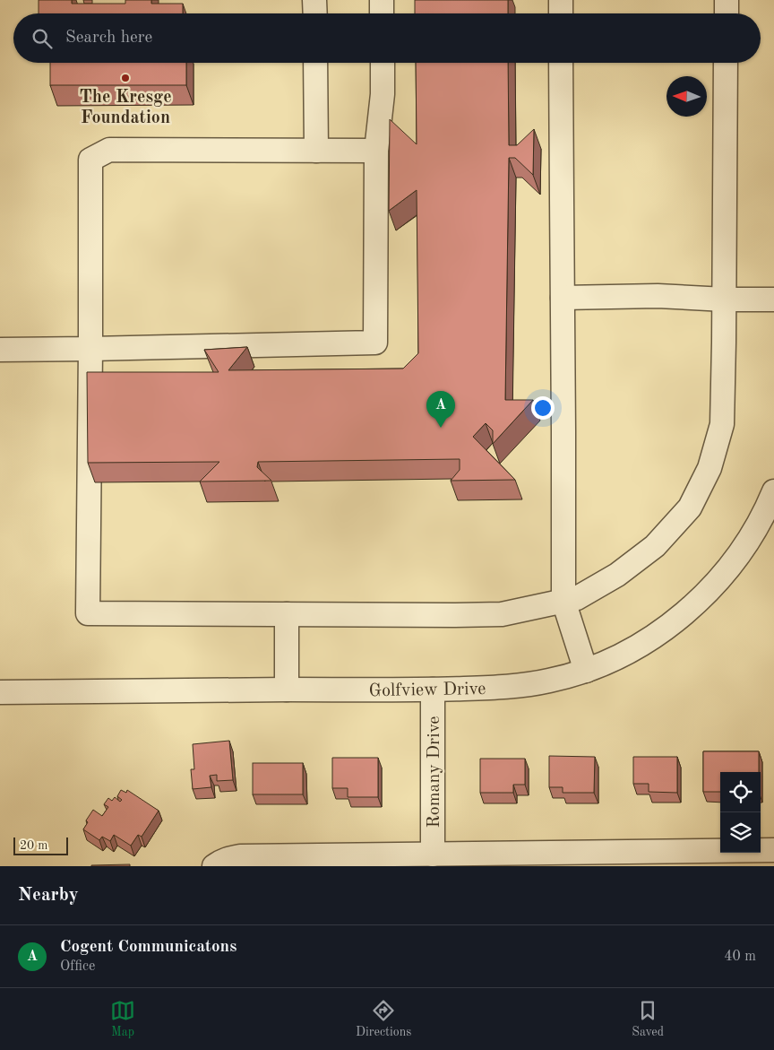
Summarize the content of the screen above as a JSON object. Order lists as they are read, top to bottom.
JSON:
{
  "streets": {
    "street": ["Golfview Drive", "Romany Drive"]
  },
  "crossings": [
    ["Golfview Drive", "Romany Drive"]
  ],
  "places": ["The Kresge Foundation"],
  "scale_bar": "20 m",
  "north": "left",
  "page": {
    "search": "Search here",
    "pins": "A",
    "scale": "20 m",
    "heading": "Nearby",
    "list": [
      {
        "mark": "A",
        "name": "Cogent Communicatons",
        "note": "Office",
        "value": "40 m"
      }
    ],
    "nav": ["Map", "Directions", "Saved"]
  }
}
